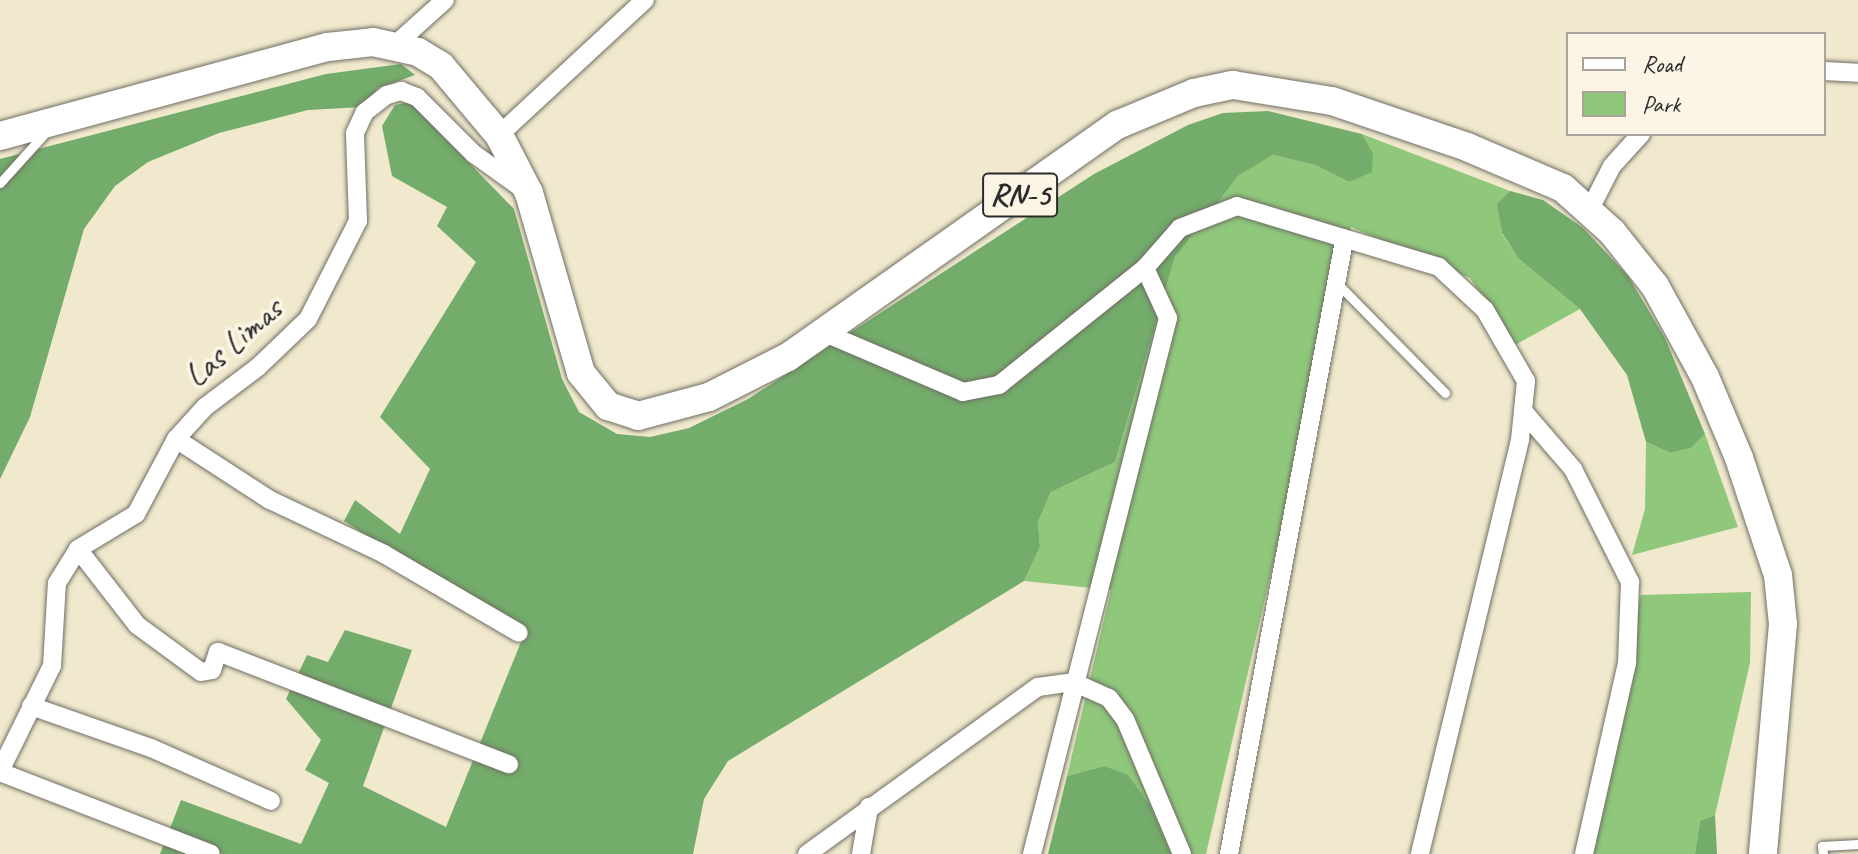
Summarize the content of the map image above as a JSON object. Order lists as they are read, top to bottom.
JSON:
{
  "streets": {
    "main road": ["RN-5"],
    "street": ["Las Limas"]
  },
  "crossings": [
    ["RN-5", "Las Limas"]
  ],
  "legend": ["Road", "Park"]
}
